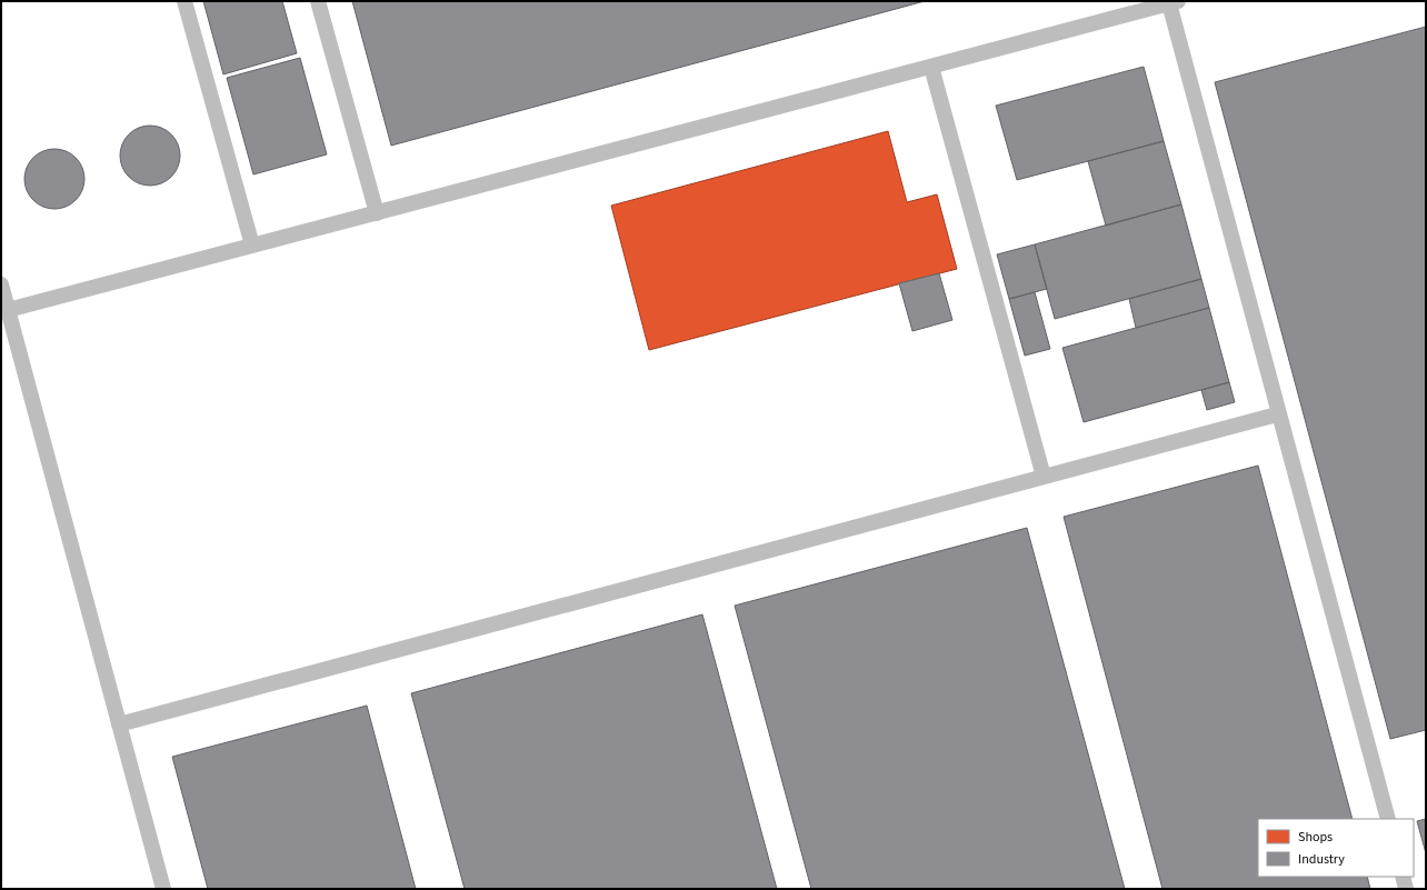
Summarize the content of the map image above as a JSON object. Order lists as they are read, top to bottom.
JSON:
{
  "legend": ["Shops", "Industry"]
}
